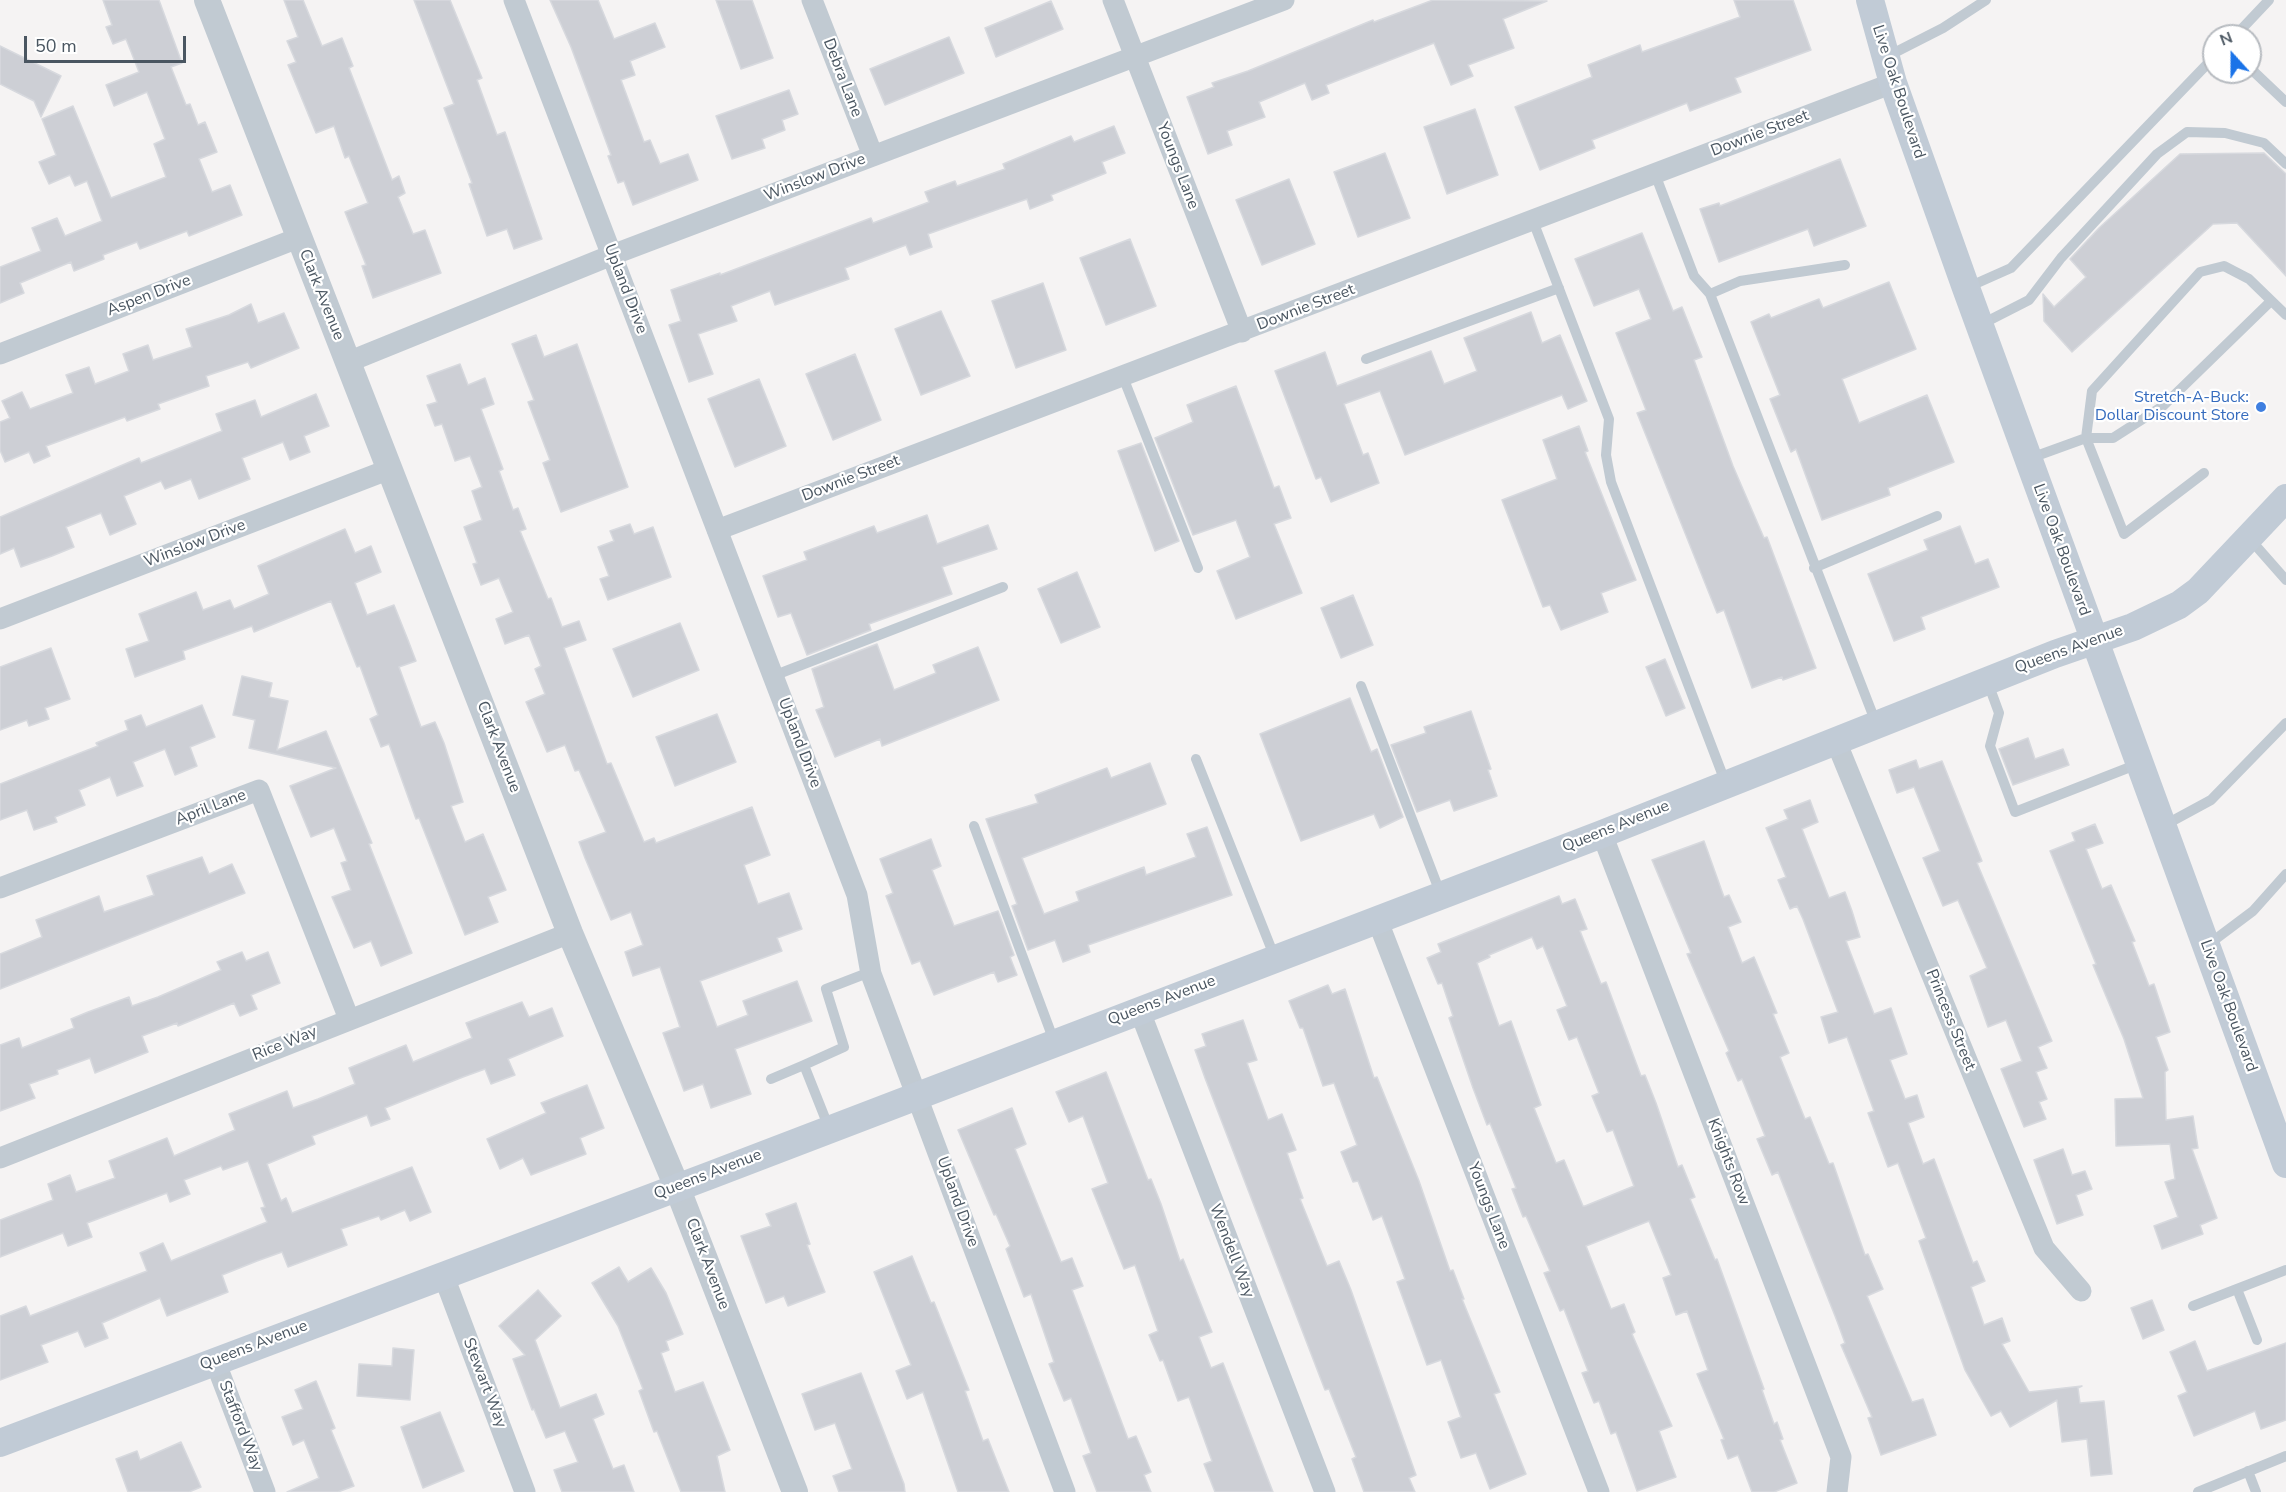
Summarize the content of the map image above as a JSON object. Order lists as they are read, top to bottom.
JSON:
{
  "streets": {
    "main road": ["Live Oak Boulevard", "Queens Avenue"],
    "street": [
      "Debra Lane",
      "Downie Street",
      "Youngs Lane",
      "Winslow Drive",
      "Upland Drive",
      "Clark Avenue",
      "Aspen Drive",
      "April Lane",
      "Princess Street",
      "Rice Way",
      "Knights Row",
      "Wendell Way",
      "Stewart Way",
      "Stafford Way"
    ]
  },
  "crossings": [
    ["Debra Lane", "Winslow Drive"],
    ["Live Oak Boulevard", "Downie Street"],
    ["Live Oak Boulevard", "Queens Avenue"],
    ["Downie Street", "Youngs Lane"],
    ["Downie Street", "Upland Drive"],
    ["Youngs Lane", "Winslow Drive"],
    ["Youngs Lane", "Queens Avenue"],
    ["Winslow Drive", "Upland Drive"],
    ["Winslow Drive", "Clark Avenue"],
    ["Upland Drive", "Queens Avenue"],
    ["Clark Avenue", "Aspen Drive"],
    ["Clark Avenue", "Queens Avenue"],
    ["Clark Avenue", "Rice Way"],
    ["Queens Avenue", "Princess Street"],
    ["Queens Avenue", "Knights Row"],
    ["Queens Avenue", "Wendell Way"],
    ["Queens Avenue", "Stewart Way"],
    ["Queens Avenue", "Stafford Way"],
    ["April Lane", "Rice Way"]
  ],
  "places": ["Stretch-A-Buck: Dollar Discount Store"],
  "scale_bar": "50 m",
  "north": "top"
}
